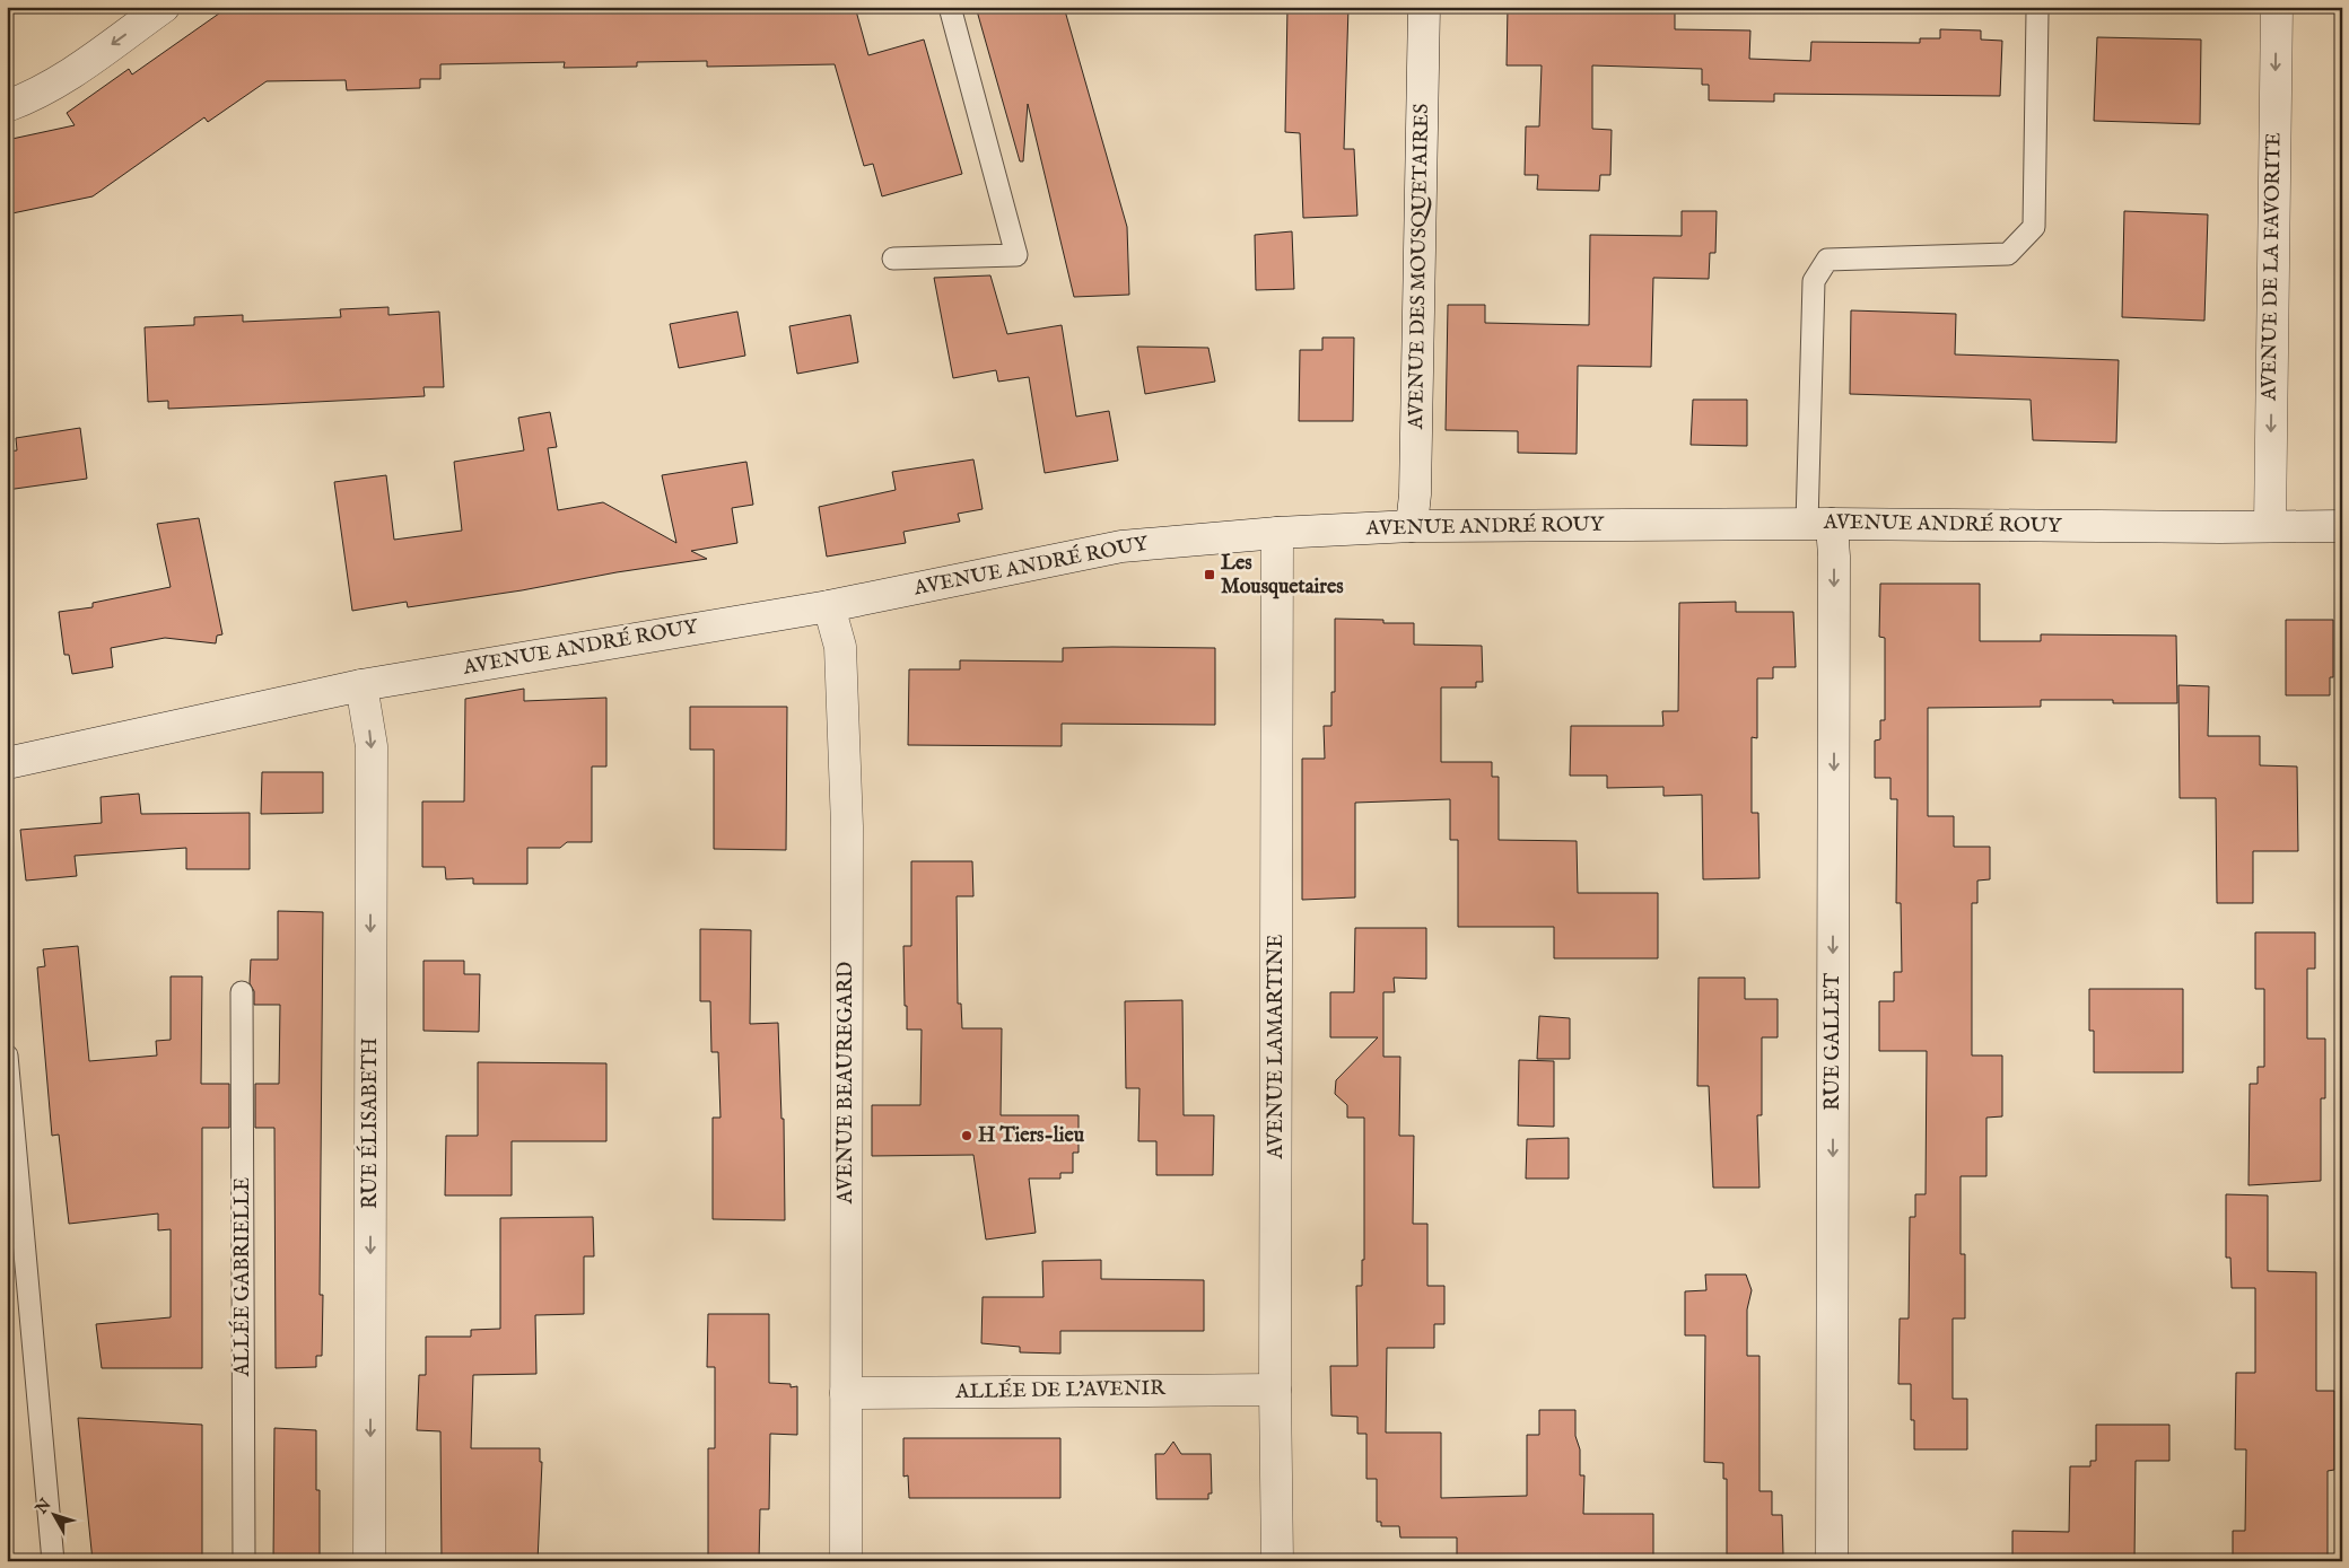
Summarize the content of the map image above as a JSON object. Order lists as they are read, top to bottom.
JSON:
{
  "streets": {
    "street": [
      "AVENUE DES MOUSQUETAIRES",
      "AVENUE DE LA FAVORITE",
      "AVENUE ANDRÉ ROUY",
      "RUE GALLET",
      "AVENUE LAMARTINE",
      "AVENUE BEAUREGARD",
      "RUE ÉLISABETH",
      "ALLÉE DE L'AVENIR"
    ],
    "lane": ["ALLÉE GABRIELLE"]
  },
  "crossings": [
    ["AVENUE DES MOUSQUETAIRES", "AVENUE ANDRÉ ROUY"],
    ["AVENUE DE LA FAVORITE", "AVENUE ANDRÉ ROUY"],
    ["AVENUE ANDRÉ ROUY", "RUE GALLET"],
    ["AVENUE ANDRÉ ROUY", "AVENUE LAMARTINE"],
    ["AVENUE ANDRÉ ROUY", "AVENUE BEAUREGARD"],
    ["AVENUE ANDRÉ ROUY", "RUE ÉLISABETH"],
    ["AVENUE LAMARTINE", "ALLÉE DE L'AVENIR"],
    ["AVENUE BEAUREGARD", "ALLÉE DE L'AVENIR"]
  ],
  "one_way": ["AVENUE DE LA FAVORITE", "RUE GALLET", "RUE ÉLISABETH"],
  "places": {
    "transit": ["Les Mousquetaires"],
    "other": ["H Tiers-lieu"]
  },
  "north": "top left"
}
